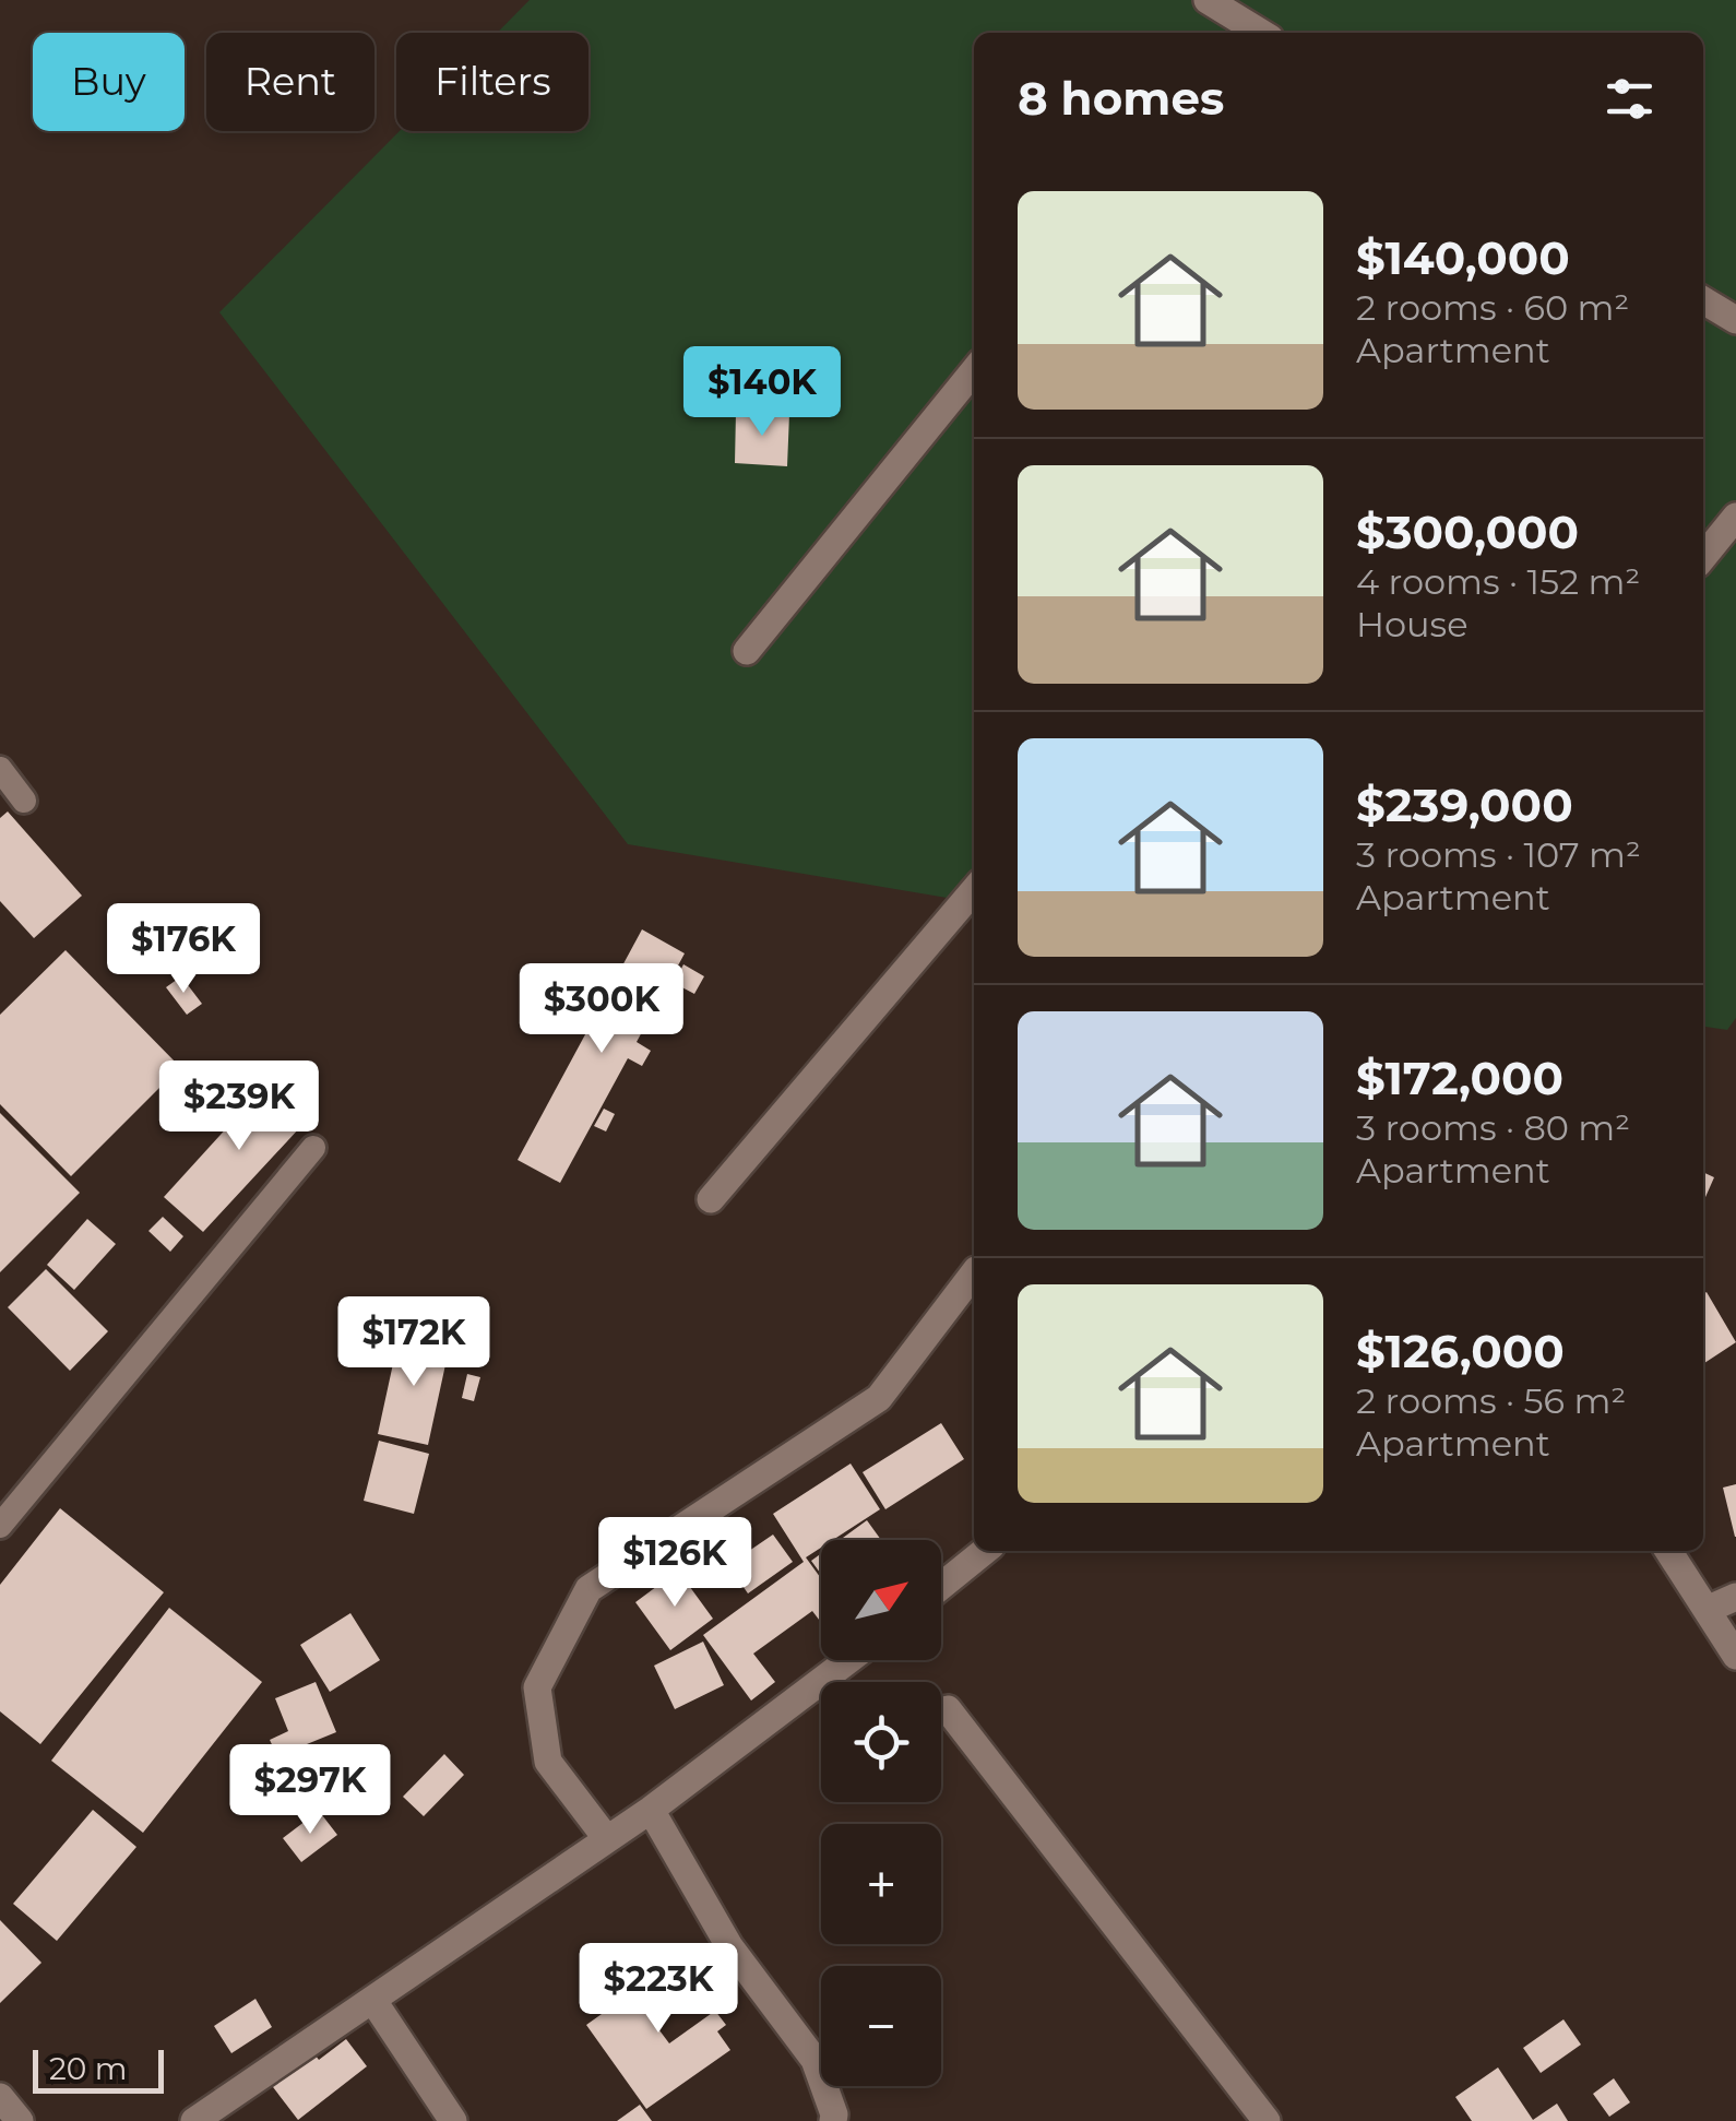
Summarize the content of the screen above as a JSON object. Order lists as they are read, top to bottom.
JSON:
{
  "scale_bar": "20 m",
  "north": "top right",
  "page": {
    "chip": ["Buy", "Rent", "Filters"],
    "heading": "8 homes",
    "list": [
      {
        "name": "$140,000",
        "note": "2 rooms · 60 m² · Apartment"
      },
      {
        "name": "$300,000",
        "note": "4 rooms · 152 m² · House"
      },
      {
        "name": "$239,000",
        "note": "3 rooms · 107 m² · Apartment"
      },
      {
        "name": "$172,000",
        "note": "3 rooms · 80 m² · Apartment"
      },
      {
        "name": "$126,000",
        "note": "2 rooms · 56 m² · Apartment"
      }
    ],
    "price": [
      "$140K",
      "$176K",
      "$300K",
      "$239K",
      "$172K",
      "$126K",
      "$297K",
      "$223K"
    ],
    "map_buttons": ["+", "−"],
    "scale": "20 m"
  }
}
